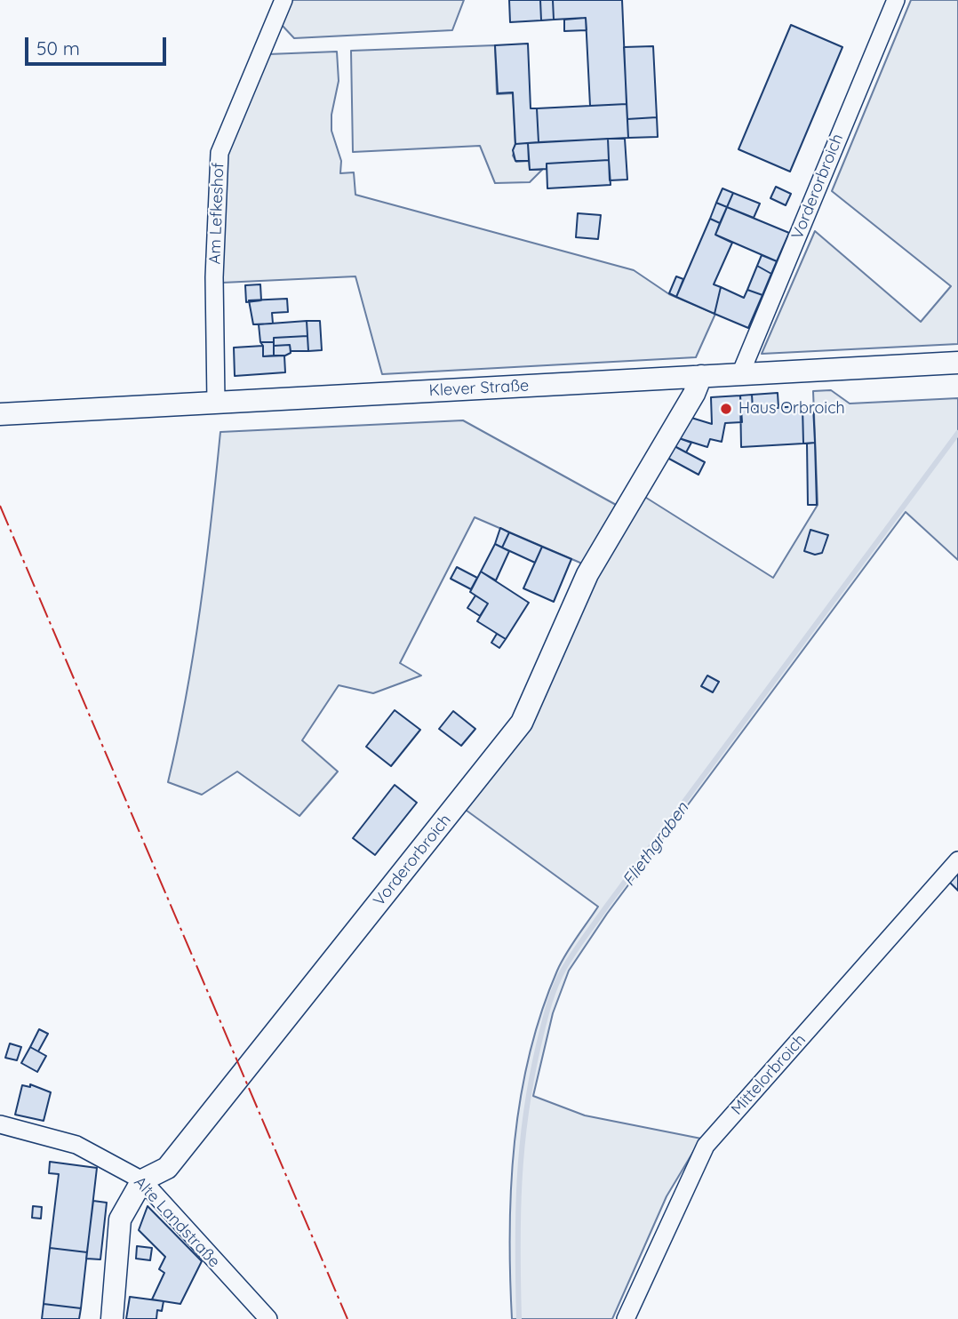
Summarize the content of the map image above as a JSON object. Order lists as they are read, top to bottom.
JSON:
{
  "streets": {
    "street": [
      "Vorderorbroich",
      "Am Lefkeshof",
      "Klever Straße",
      "Mittelorbroich",
      "Alte Landstraße"
    ]
  },
  "crossings": [
    ["Vorderorbroich", "Klever Straße"],
    ["Vorderorbroich", "Alte Landstraße"],
    ["Am Lefkeshof", "Klever Straße"]
  ],
  "water": ["Fliethgraben"],
  "places": ["Haus Orbroich"],
  "scale_bar": "50 m"
}
